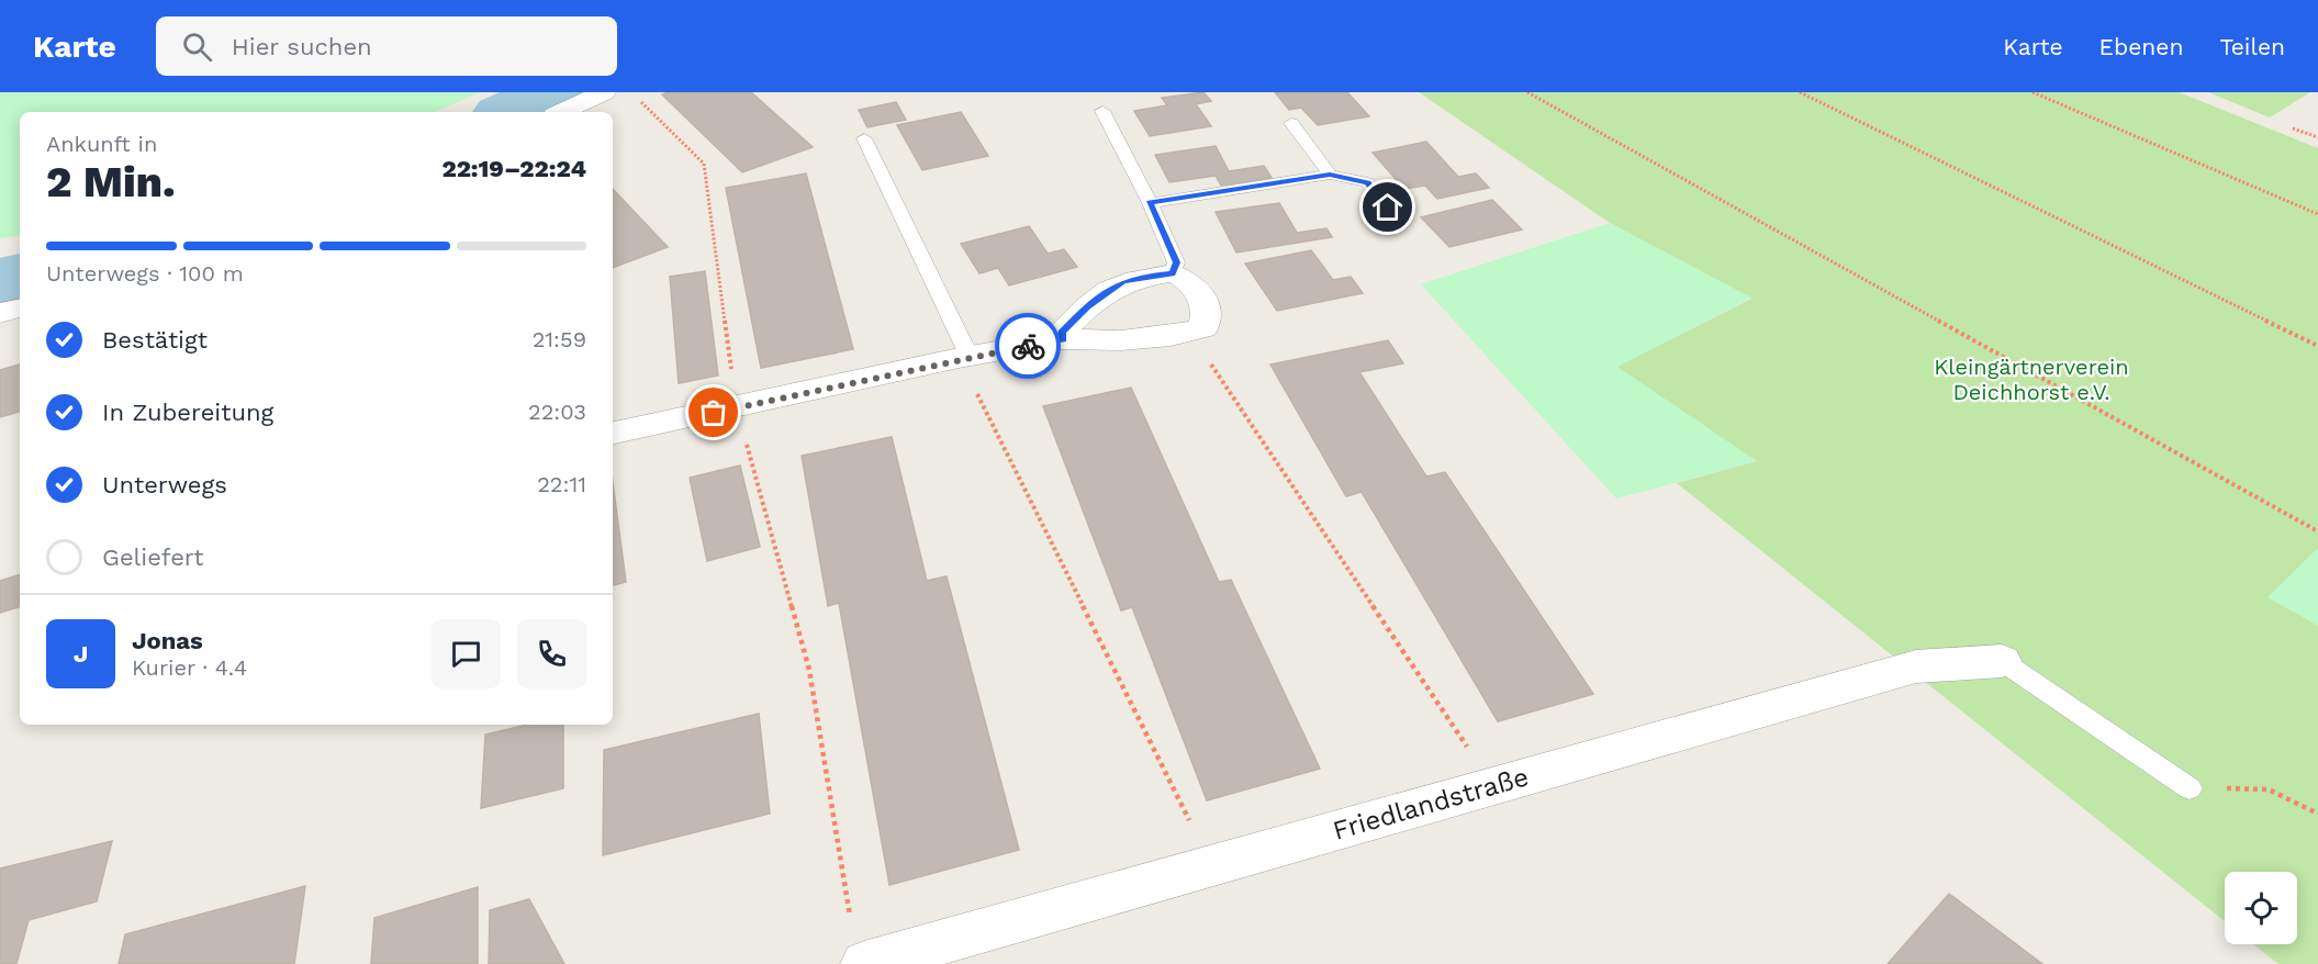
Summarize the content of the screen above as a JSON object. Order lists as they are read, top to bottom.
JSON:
{
  "streets": {
    "street": ["Friedlandstraße"]
  },
  "parks": ["Kleingärtnerverein Deichhorst e.V."],
  "page": {
    "header": "Karte",
    "search": "Hier suchen",
    "nav": ["Karte", "Ebenen", "Teilen"],
    "heading": ["2 Min.", "Ankunft in", "22:19–22:24"],
    "panel": ["Jonas", "Kurier · 4.4"],
    "bar": "Unterwegs · 100 m",
    "list": [
      ["Bestätigt", "21:59"],
      ["In Zubereitung", "22:03"],
      ["Unterwegs", "22:11"],
      "Geliefert"
    ],
    "round": "J"
  }
}
